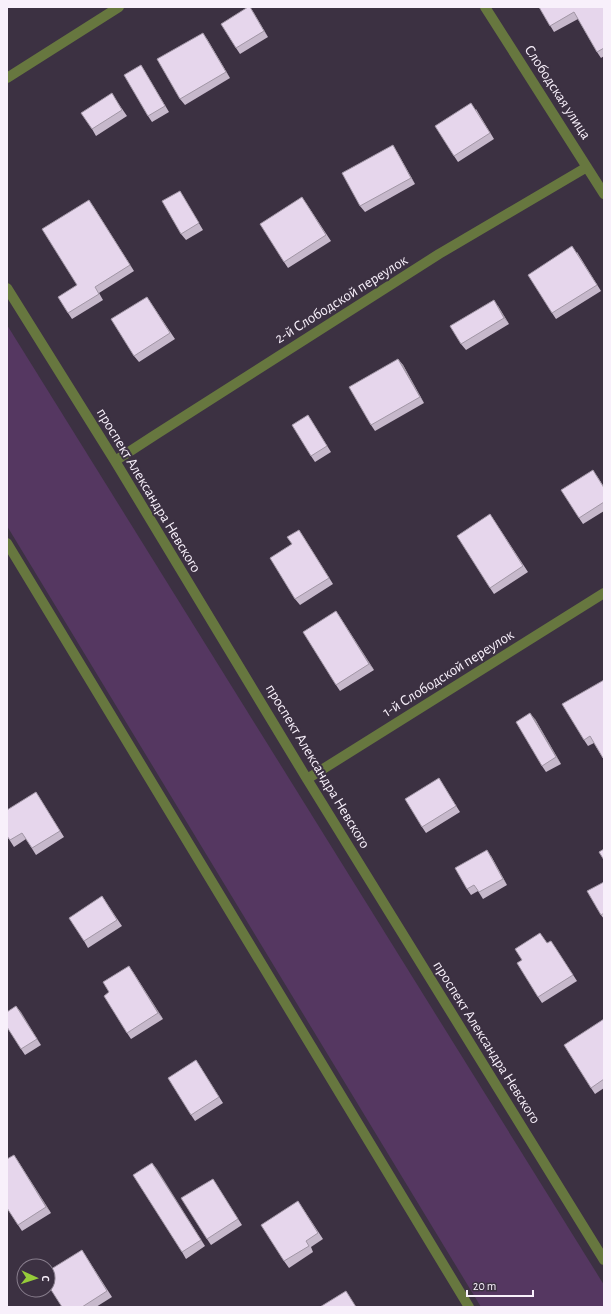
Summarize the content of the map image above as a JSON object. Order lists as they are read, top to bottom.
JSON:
{
  "streets": {
    "street": [
      "Слободская улица",
      "2-й Слободской переулок",
      "проспект Александра Невского",
      "1-й Слободской переулок"
    ]
  },
  "crossings": [
    ["Слободская улица", "2-й Слободской переулок"],
    ["2-й Слободской переулок", "проспект Александра Невского"],
    ["проспект Александра Невского", "1-й Слободской переулок"]
  ],
  "scale_bar": "20 m",
  "north": "right"
}
